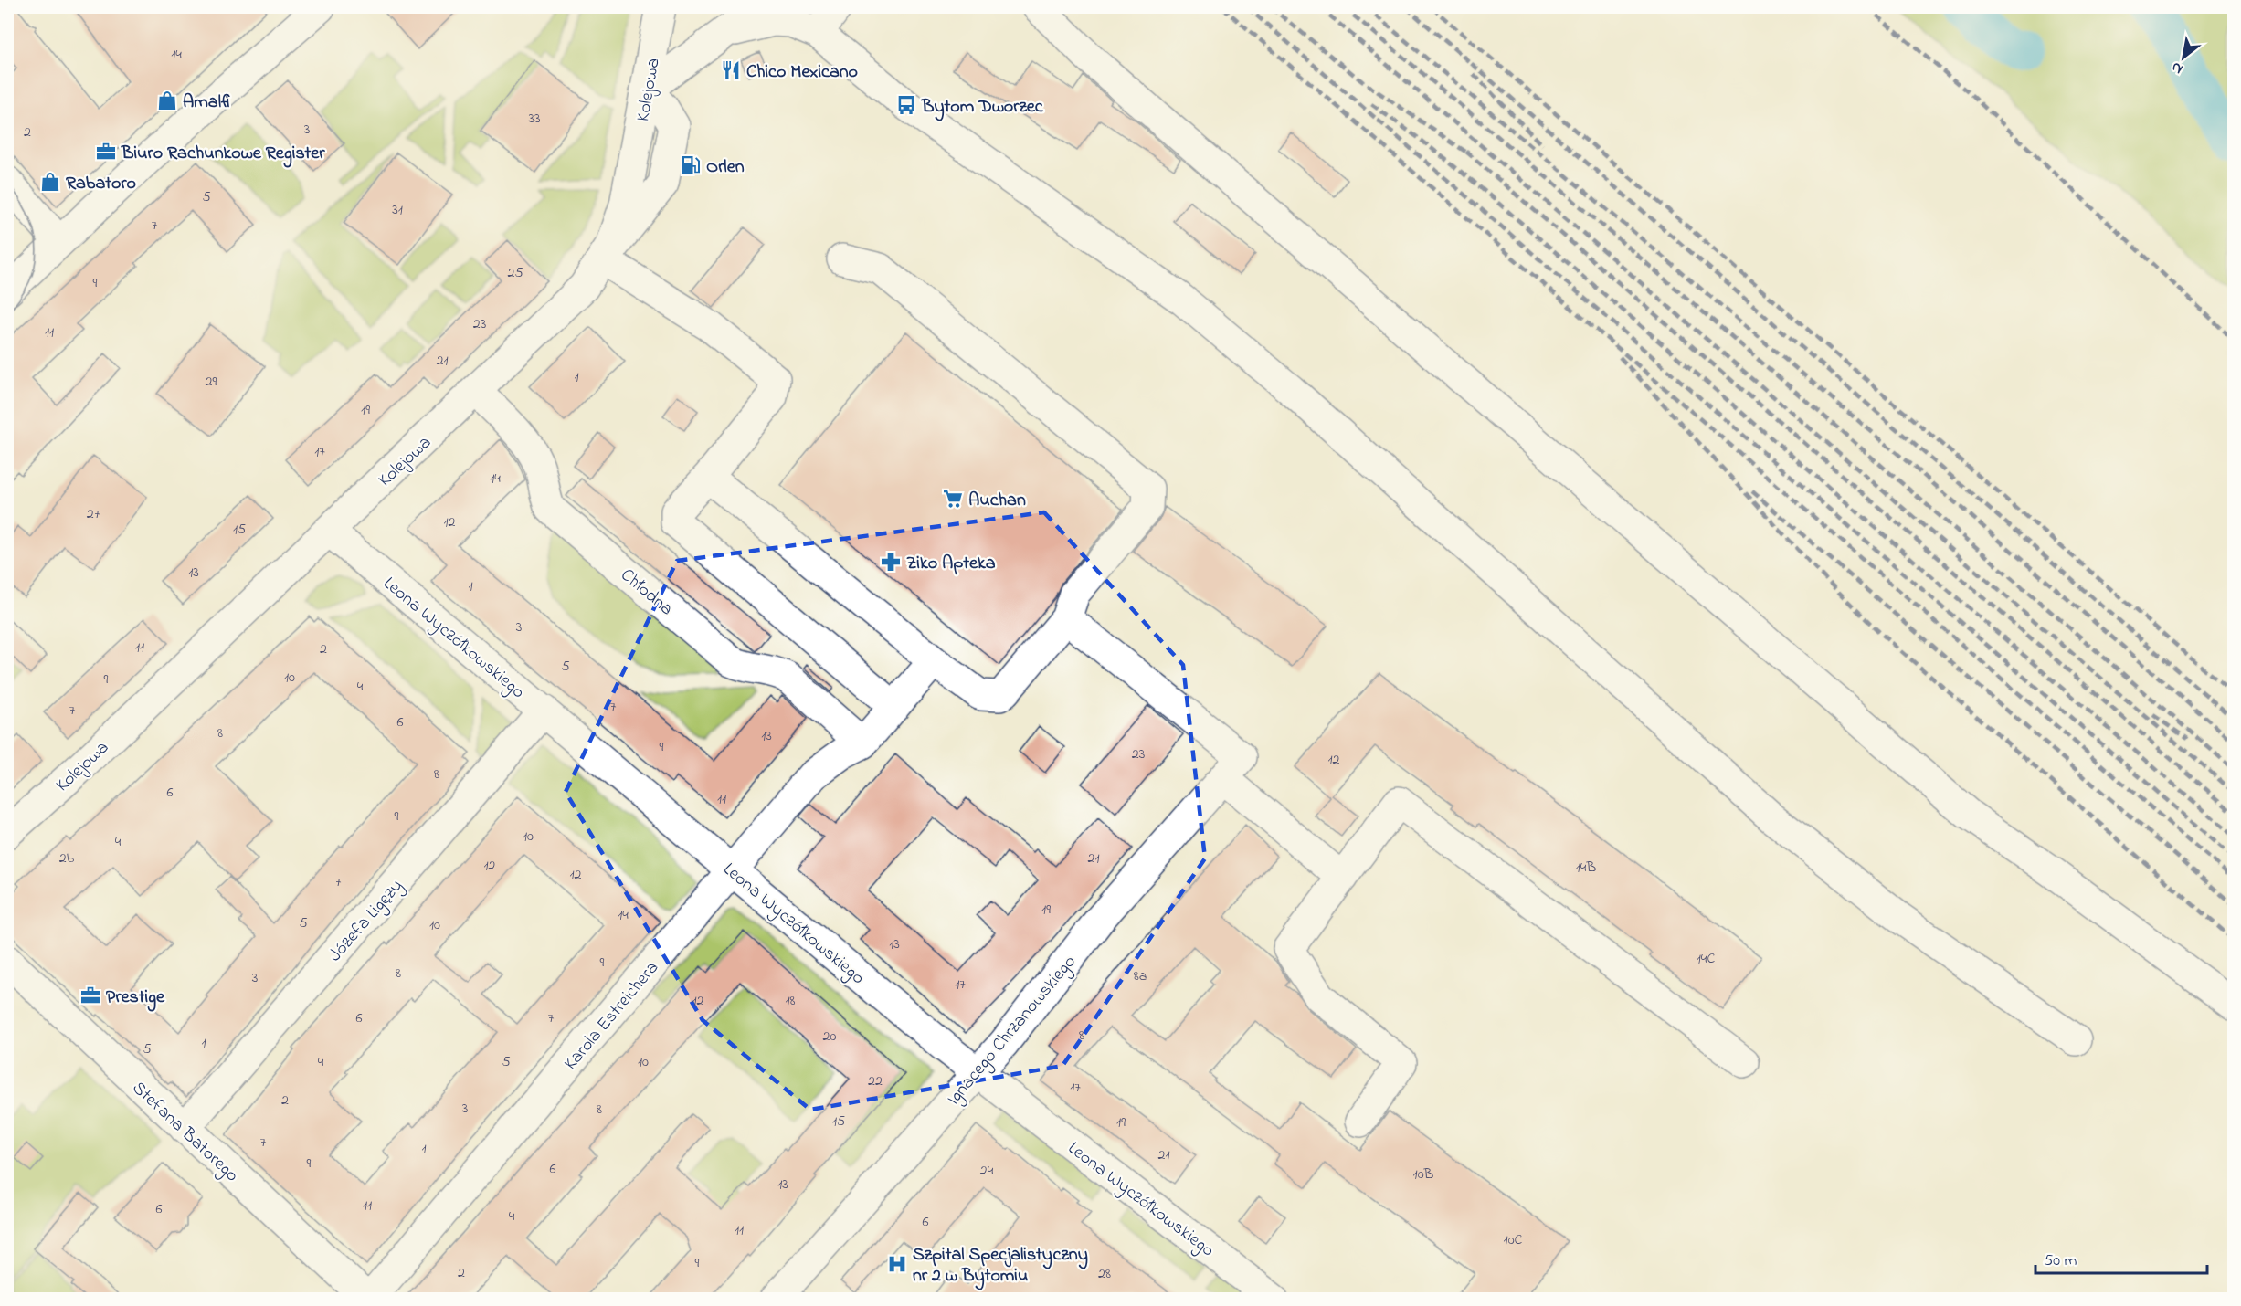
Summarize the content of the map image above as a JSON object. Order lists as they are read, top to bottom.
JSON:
{
  "streets": {
    "street": [
      "Kolejowa",
      "Chłodna",
      "Leona Wyczółkowskiego",
      "Józefa Ligęzy",
      "Karola Estreichera",
      "Ignacego Chrzanowskiego",
      "Stefana Batorego"
    ]
  },
  "crossings": [
    ["Kolejowa", "Chłodna"],
    ["Kolejowa", "Leona Wyczółkowskiego"],
    ["Chłodna", "Karola Estreichera"],
    ["Leona Wyczółkowskiego", "Józefa Ligęzy"],
    ["Leona Wyczółkowskiego", "Karola Estreichera"],
    ["Leona Wyczółkowskiego", "Ignacego Chrzanowskiego"],
    ["Józefa Ligęzy", "Stefana Batorego"],
    ["Karola Estreichera", "Stefana Batorego"]
  ],
  "places": {
    "restaurant": ["Chico Mexicano"],
    "shop": ["Amalfi", "Rabatoro"],
    "bus stop": ["Bytom Dworzec"],
    "office": ["Biuro Rachunkowe Register", "Prestige"],
    "fuel station": ["Orlen"],
    "supermarket": ["Auchan"],
    "pharmacy": ["Ziko Apteka"],
    "hospital": ["Szpital Specjalistyczny nr 2 w Bytomiu"]
  },
  "house_numbers": [
    "14",
    "33",
    "3",
    "2",
    "5",
    "31",
    "7",
    "25",
    "9",
    "23",
    "11",
    "21",
    "1",
    "29",
    "19",
    "17",
    "14",
    "27",
    "12",
    "15",
    "13",
    "1",
    "3",
    "11",
    "2",
    "5",
    "10",
    "9",
    "4",
    "7",
    "7",
    "6",
    "8",
    "13",
    "9",
    "23",
    "12",
    "8",
    "6",
    "11",
    "9",
    "10",
    "4",
    "2b",
    "21",
    "12",
    "14B",
    "12",
    "7",
    "19",
    "14",
    "5",
    "10",
    "13",
    "14C",
    "9",
    "8",
    "8a",
    "3",
    "17",
    "12",
    "18",
    "6",
    "7",
    "8",
    "20",
    "1",
    "5",
    "4",
    "5",
    "10",
    "22",
    "17",
    "2",
    "3",
    "8",
    "15",
    "19",
    "7",
    "1",
    "21",
    "9",
    "6",
    "24",
    "10B",
    "13",
    "11",
    "6",
    "4",
    "6",
    "11",
    "10C",
    "9",
    "2",
    "28"
  ],
  "scale_bar": "50 m",
  "north": "bottom left"
}
